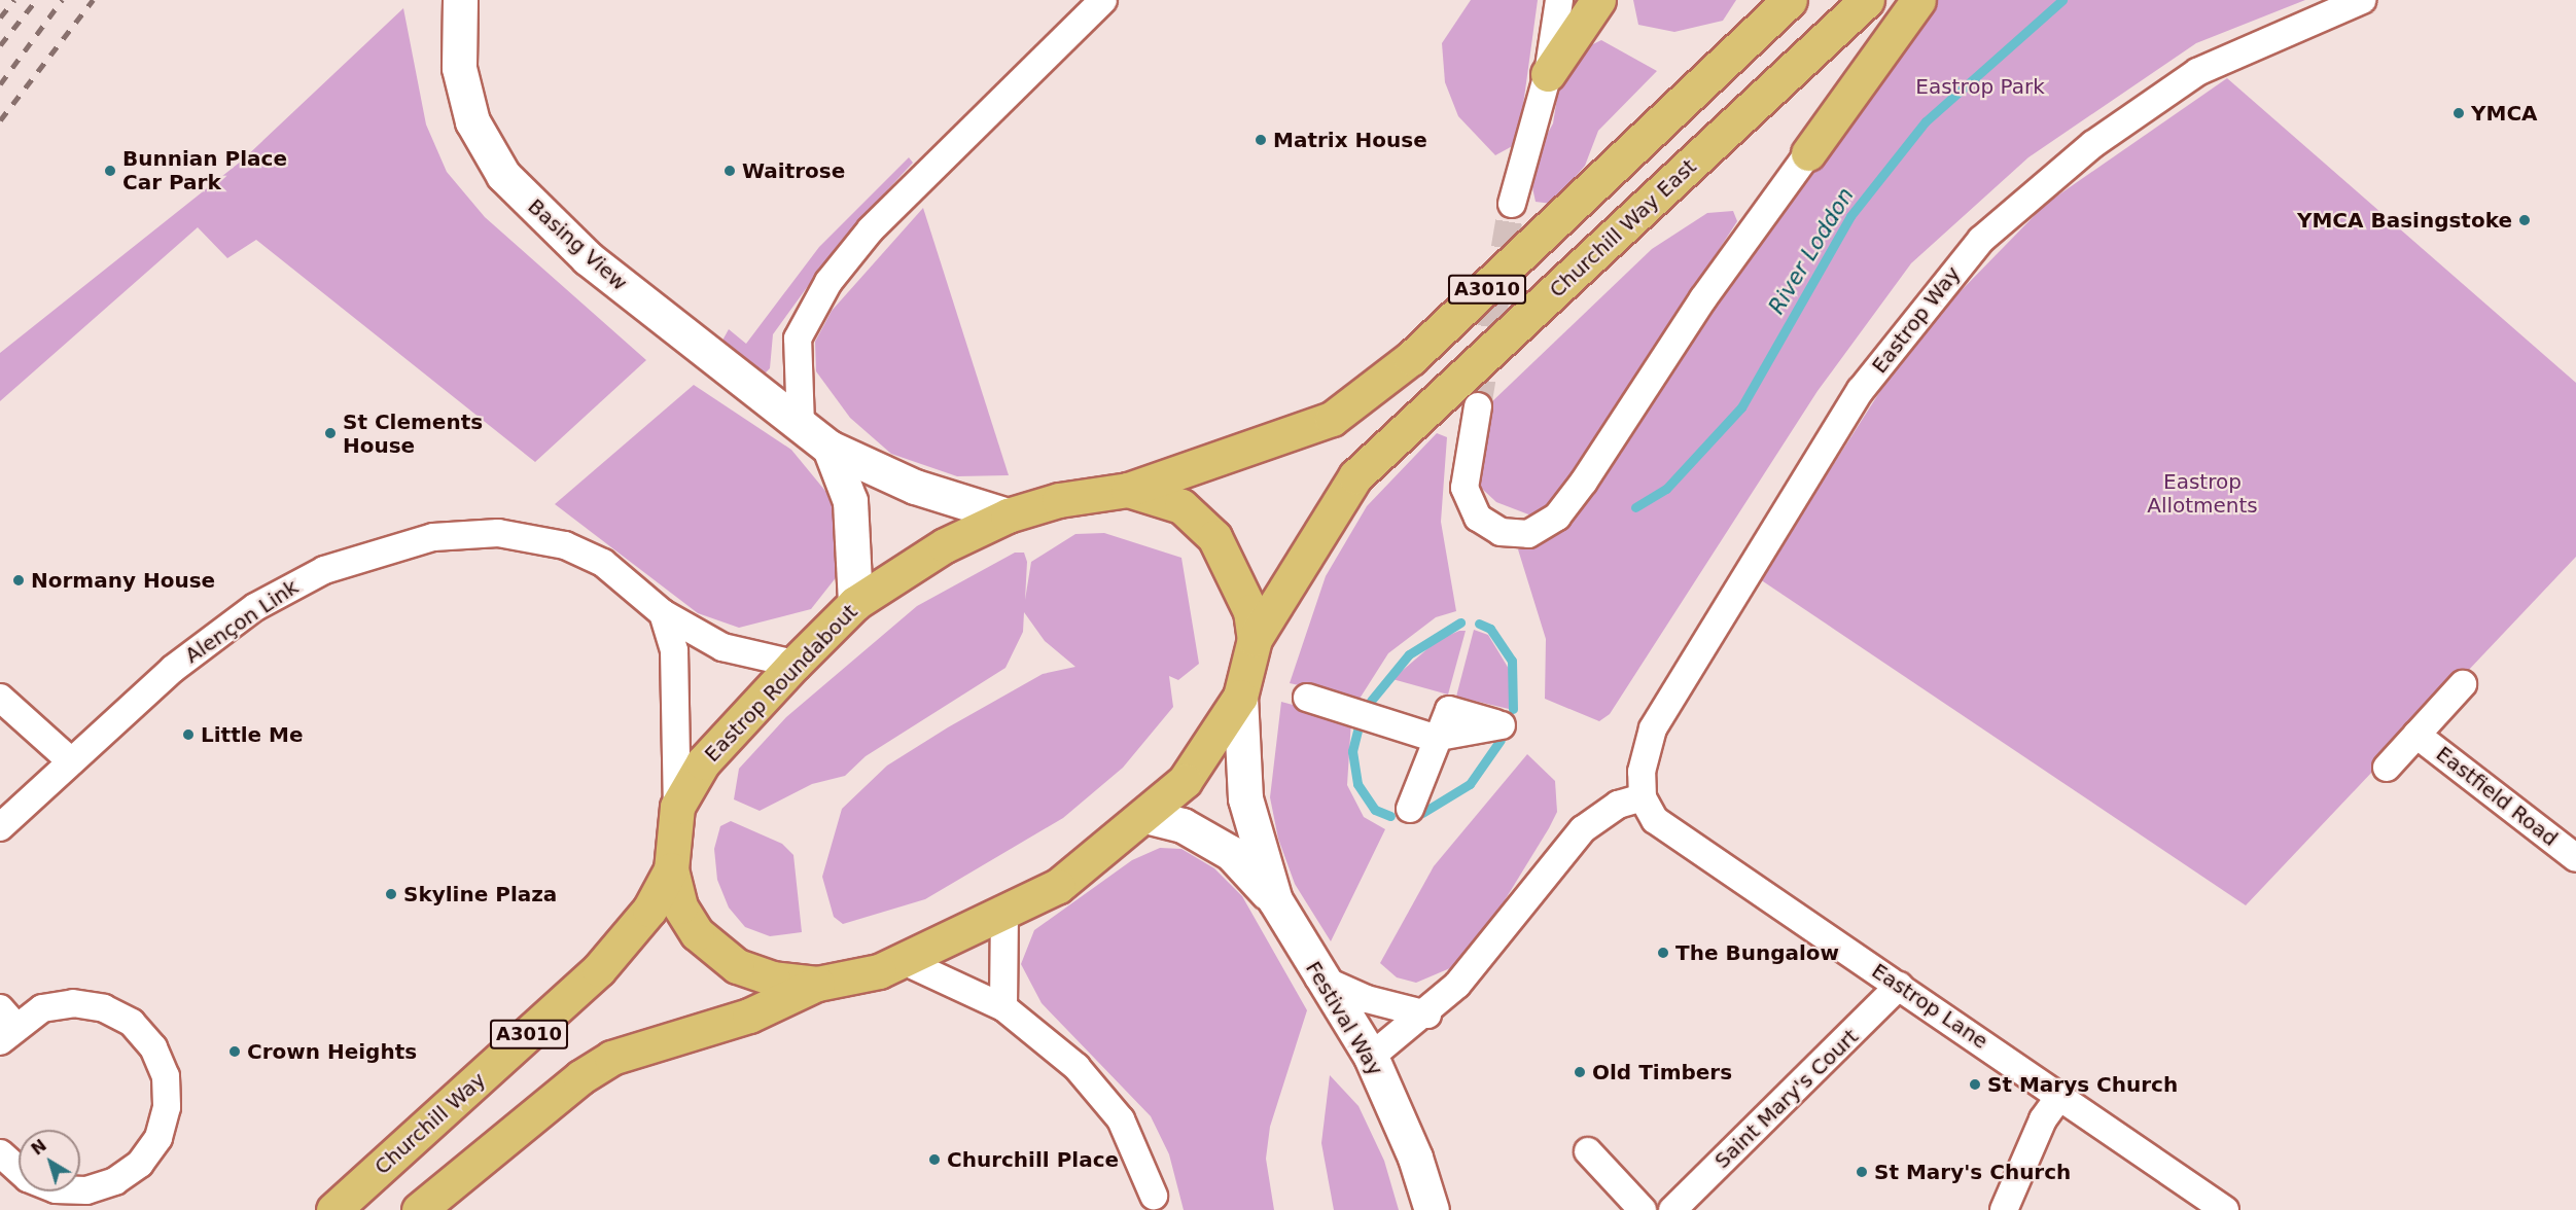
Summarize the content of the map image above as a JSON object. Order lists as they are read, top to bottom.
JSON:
{
  "streets": {
    "main road": [
      "Churchill Way East",
      "A3010",
      "Eastrop Roundabout",
      "Churchill Way"
    ],
    "street": [
      "Basing View",
      "Eastrop Way",
      "Alençon Link",
      "Eastfield Road",
      "Eastrop Lane",
      "Festival Way",
      "Saint Mary's Court"
    ]
  },
  "crossings": [
    ["Churchill Way East", "Eastrop Roundabout"],
    ["Basing View", "Eastrop Roundabout"],
    ["A3010", "Eastrop Roundabout"],
    ["Eastrop Way", "Eastrop Lane"],
    ["Alençon Link", "Eastrop Roundabout"],
    ["Eastrop Roundabout", "Festival Way"],
    ["Eastrop Roundabout", "Churchill Way"],
    ["Eastrop Lane", "Saint Mary's Court"]
  ],
  "water": ["River Loddon"],
  "parks": ["Eastrop Park", "Eastrop Allotments"],
  "places": [
    "YMCA",
    "Matrix House",
    "Bunnian Place Car Park",
    "Waitrose",
    "YMCA Basingstoke",
    "St Clements House",
    "Normany House",
    "Little Me",
    "Skyline Plaza",
    "The Bungalow",
    "Crown Heights",
    "Old Timbers",
    "St Marys Church",
    "Churchill Place",
    "St Mary's Church"
  ],
  "north": "top left"
}
